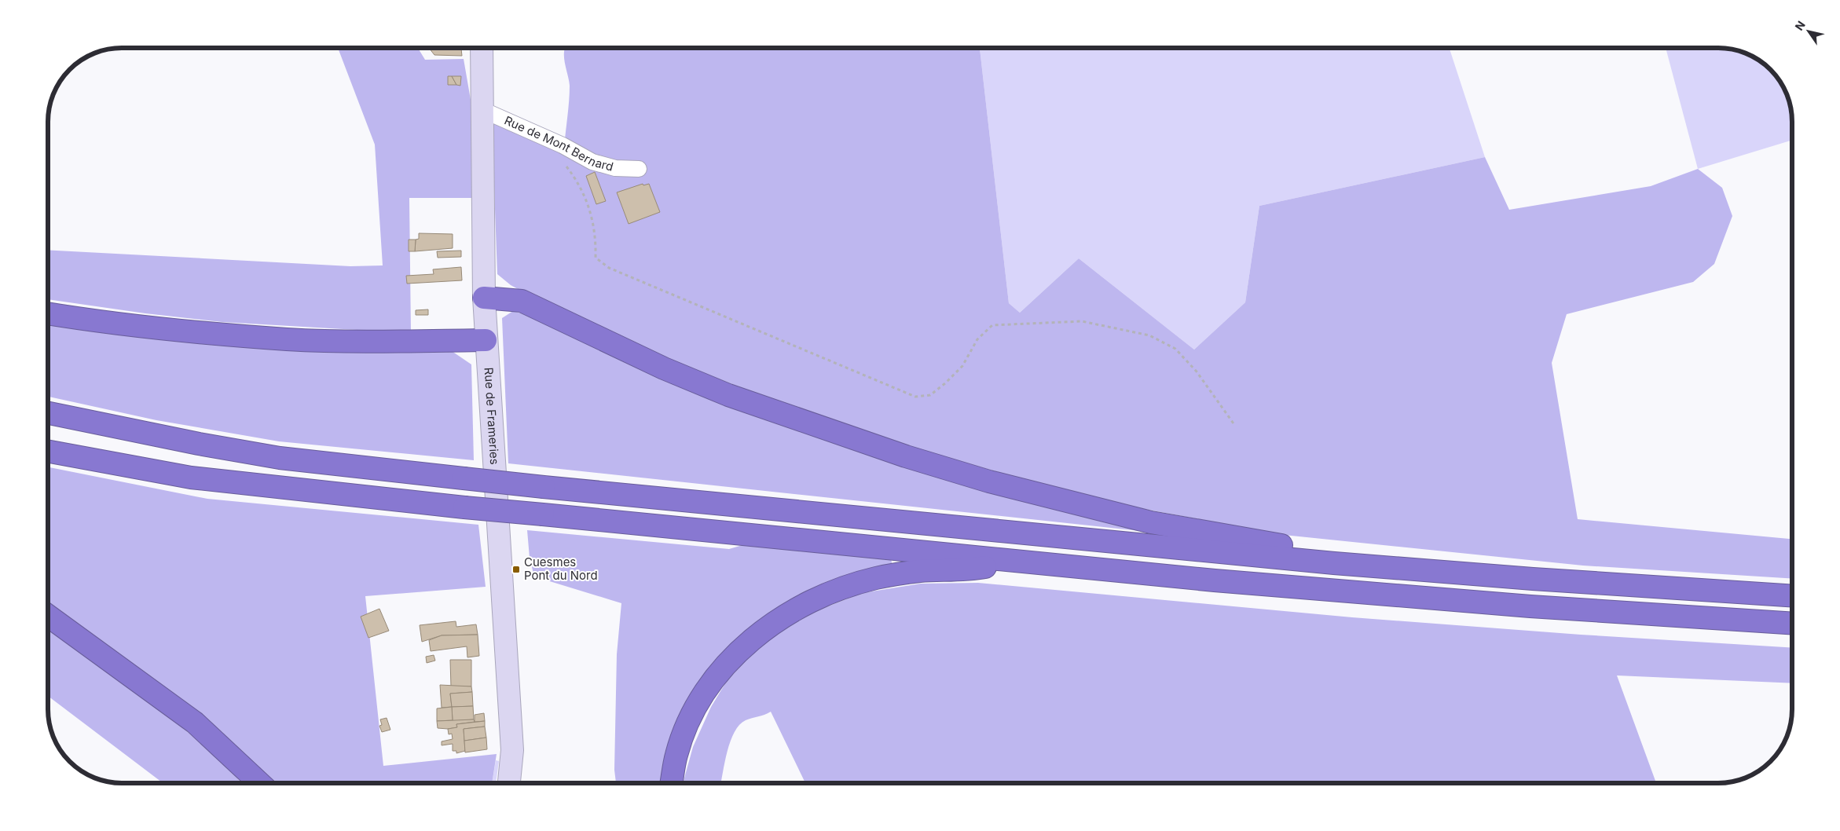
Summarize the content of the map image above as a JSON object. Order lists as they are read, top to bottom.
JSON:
{
  "streets": {
    "main road": ["Rue de Frameries"],
    "street": ["Rue de Mont Bernard"]
  },
  "crossings": [
    ["Rue de Mont Bernard", "Rue de Frameries"]
  ],
  "places": {
    "transit": ["Cuesmes Pont du Nord"]
  },
  "north": "top left"
}
